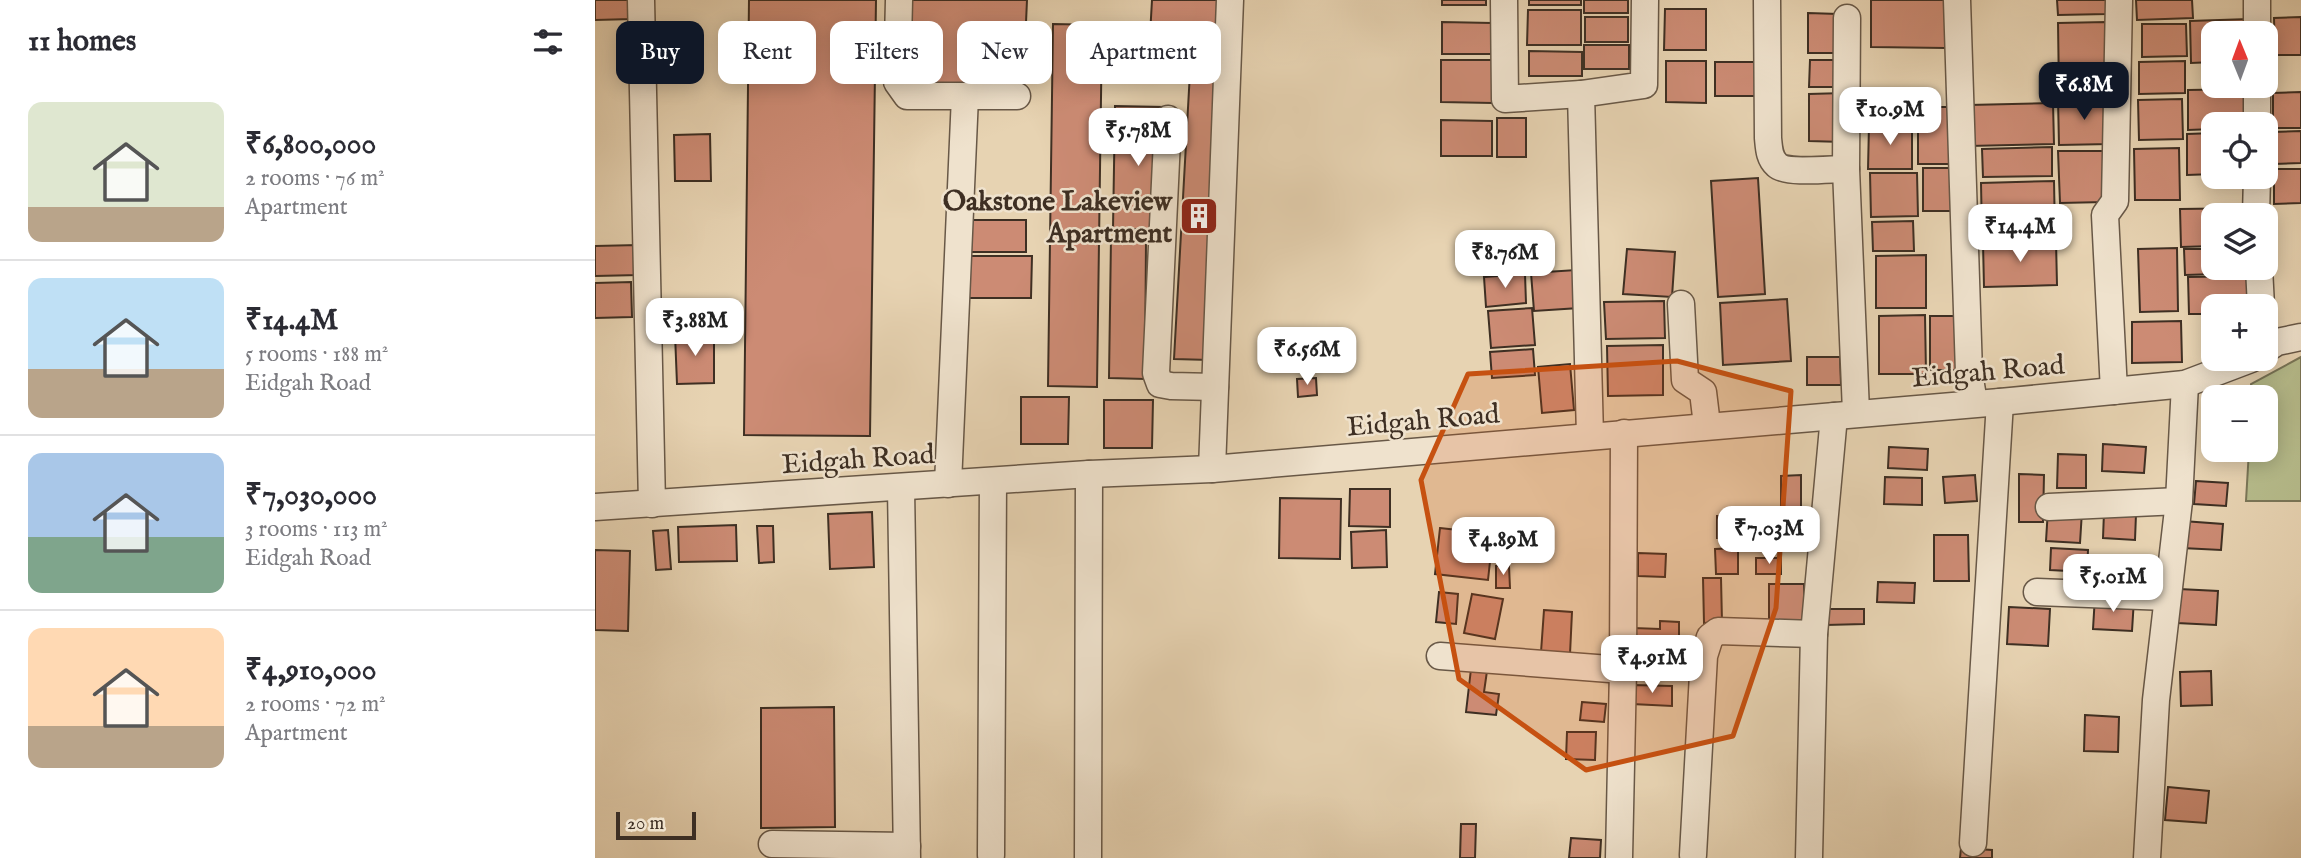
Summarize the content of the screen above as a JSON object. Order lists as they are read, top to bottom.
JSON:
{
  "streets": {
    "street": ["Eidgah Road"]
  },
  "places": {
    "building": ["Oakstone Lakeview Apartment"]
  },
  "scale_bar": "20 m",
  "north": "top",
  "page": {
    "heading": "11 homes",
    "map_buttons": ["+", "−"],
    "chip": [
      "Buy",
      "Rent",
      "Filters",
      "New",
      "Apartment"
    ],
    "price": [
      "₹6.8M",
      "₹10.9M",
      "₹5.78M",
      "₹14.4M",
      "₹8.76M",
      "₹3.88M",
      "₹6.56M",
      "₹7.03M",
      "₹4.89M",
      "₹5.01M",
      "₹4.91M"
    ],
    "list": [
      {
        "name": "₹6,800,000",
        "note": "2 rooms · 76 m² · Apartment"
      },
      {
        "name": "₹14.4M",
        "note": "5 rooms · 188 m² · Eidgah Road"
      },
      {
        "name": "₹7,030,000",
        "note": "3 rooms · 113 m² · Eidgah Road"
      },
      {
        "name": "₹4,910,000",
        "note": "2 rooms · 72 m² · Apartment"
      }
    ],
    "scale": "20 m"
  }
}
